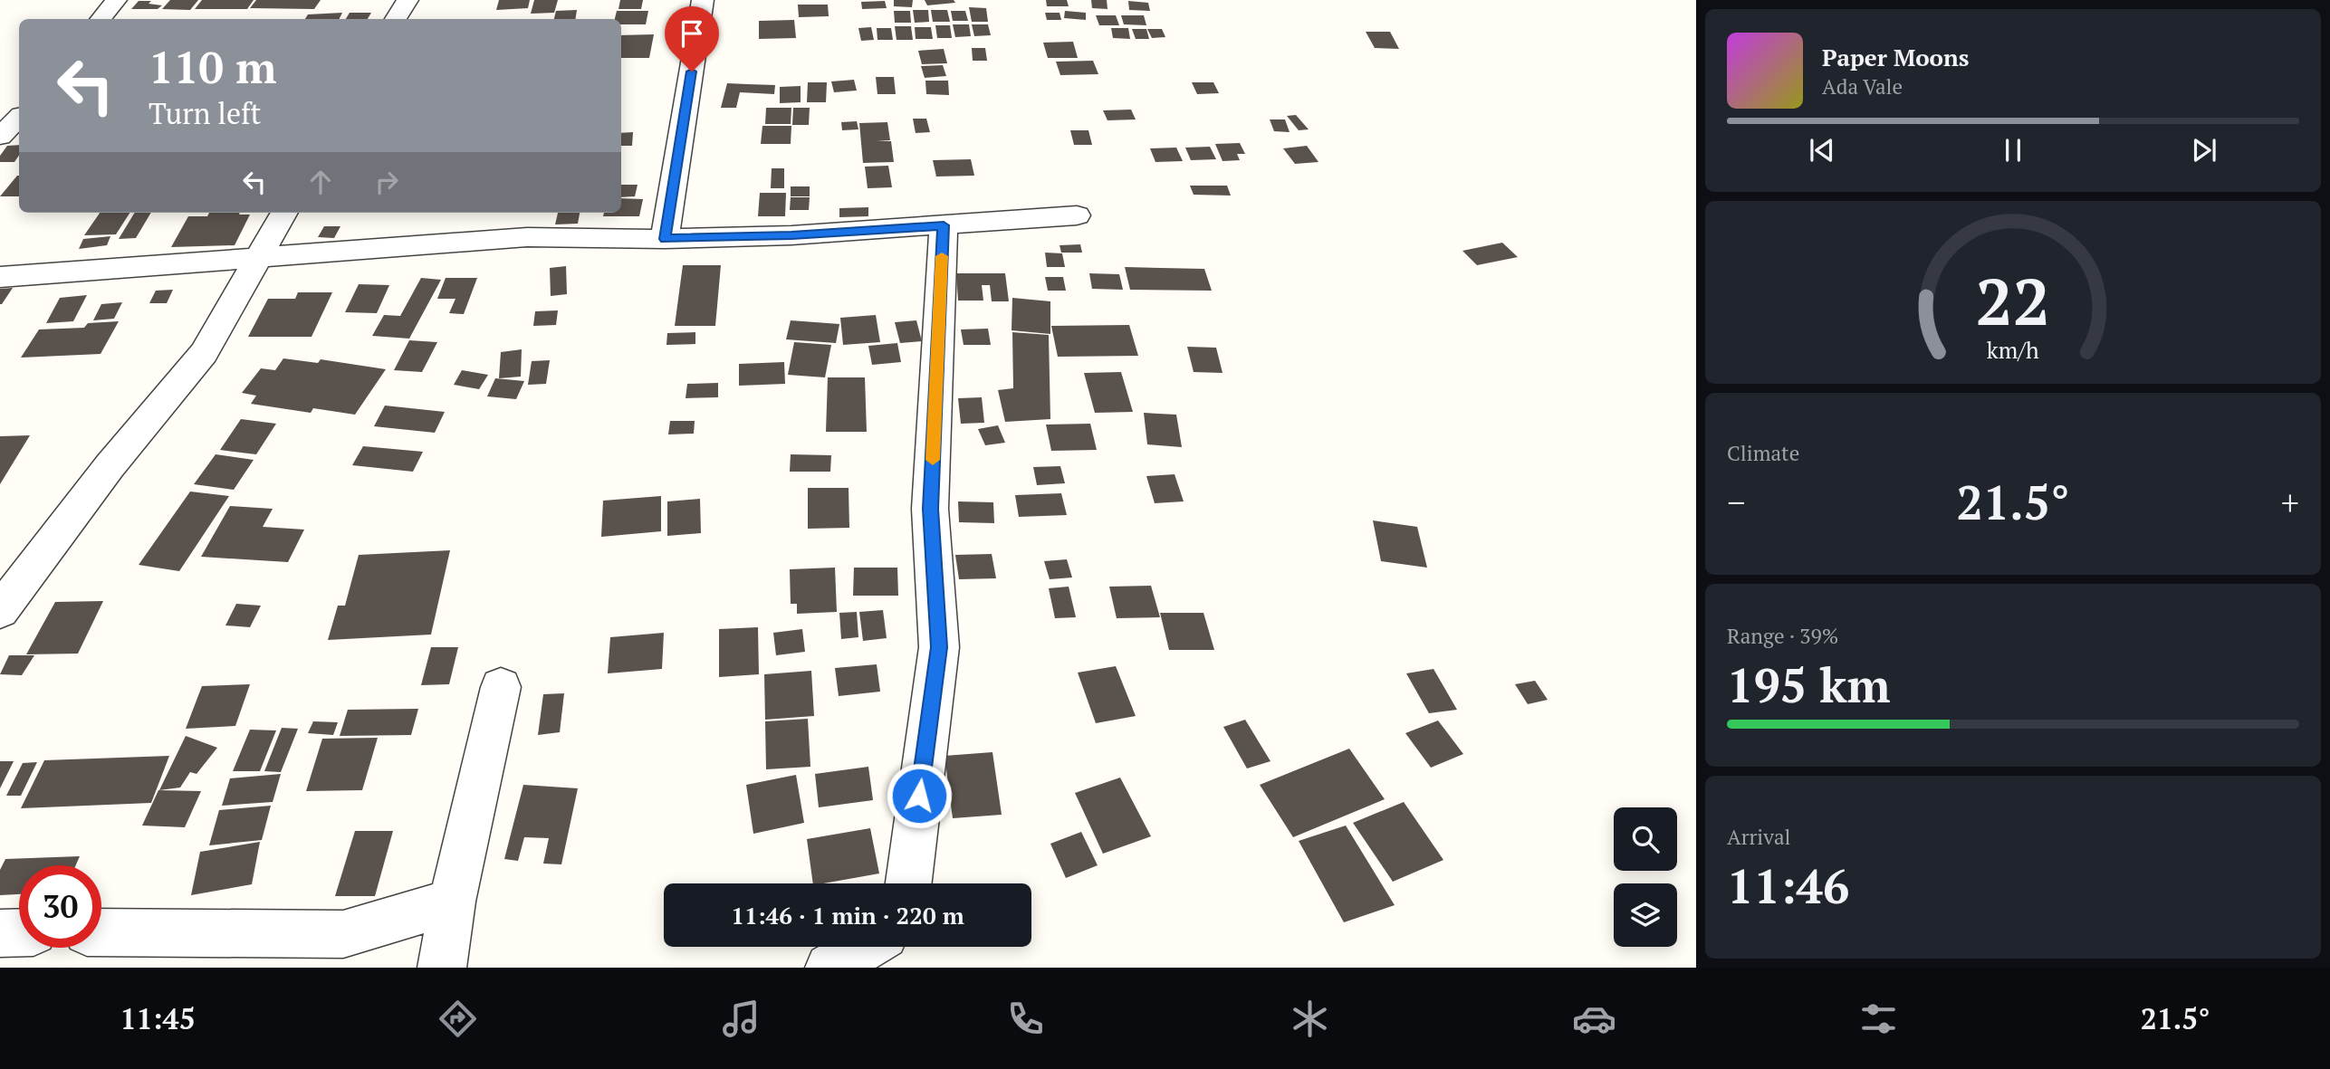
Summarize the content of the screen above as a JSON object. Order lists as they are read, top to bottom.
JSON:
{
  "page": {
    "turn": ["110 m", "Turn left"],
    "song": ["Paper Moons", "Ada Vale"],
    "tile": [
      "Climate",
      ["Range · 39%", "195 km"],
      ["Arrival", "11:46"]
    ],
    "heat": ["−", "21.5°", "+"],
    "limit": "30",
    "trip": "11:46 · 1 min · 220 m",
    "tabs": ["11:45", "21.5°"],
    "gauge": ["22", "km/h"]
  }
}
